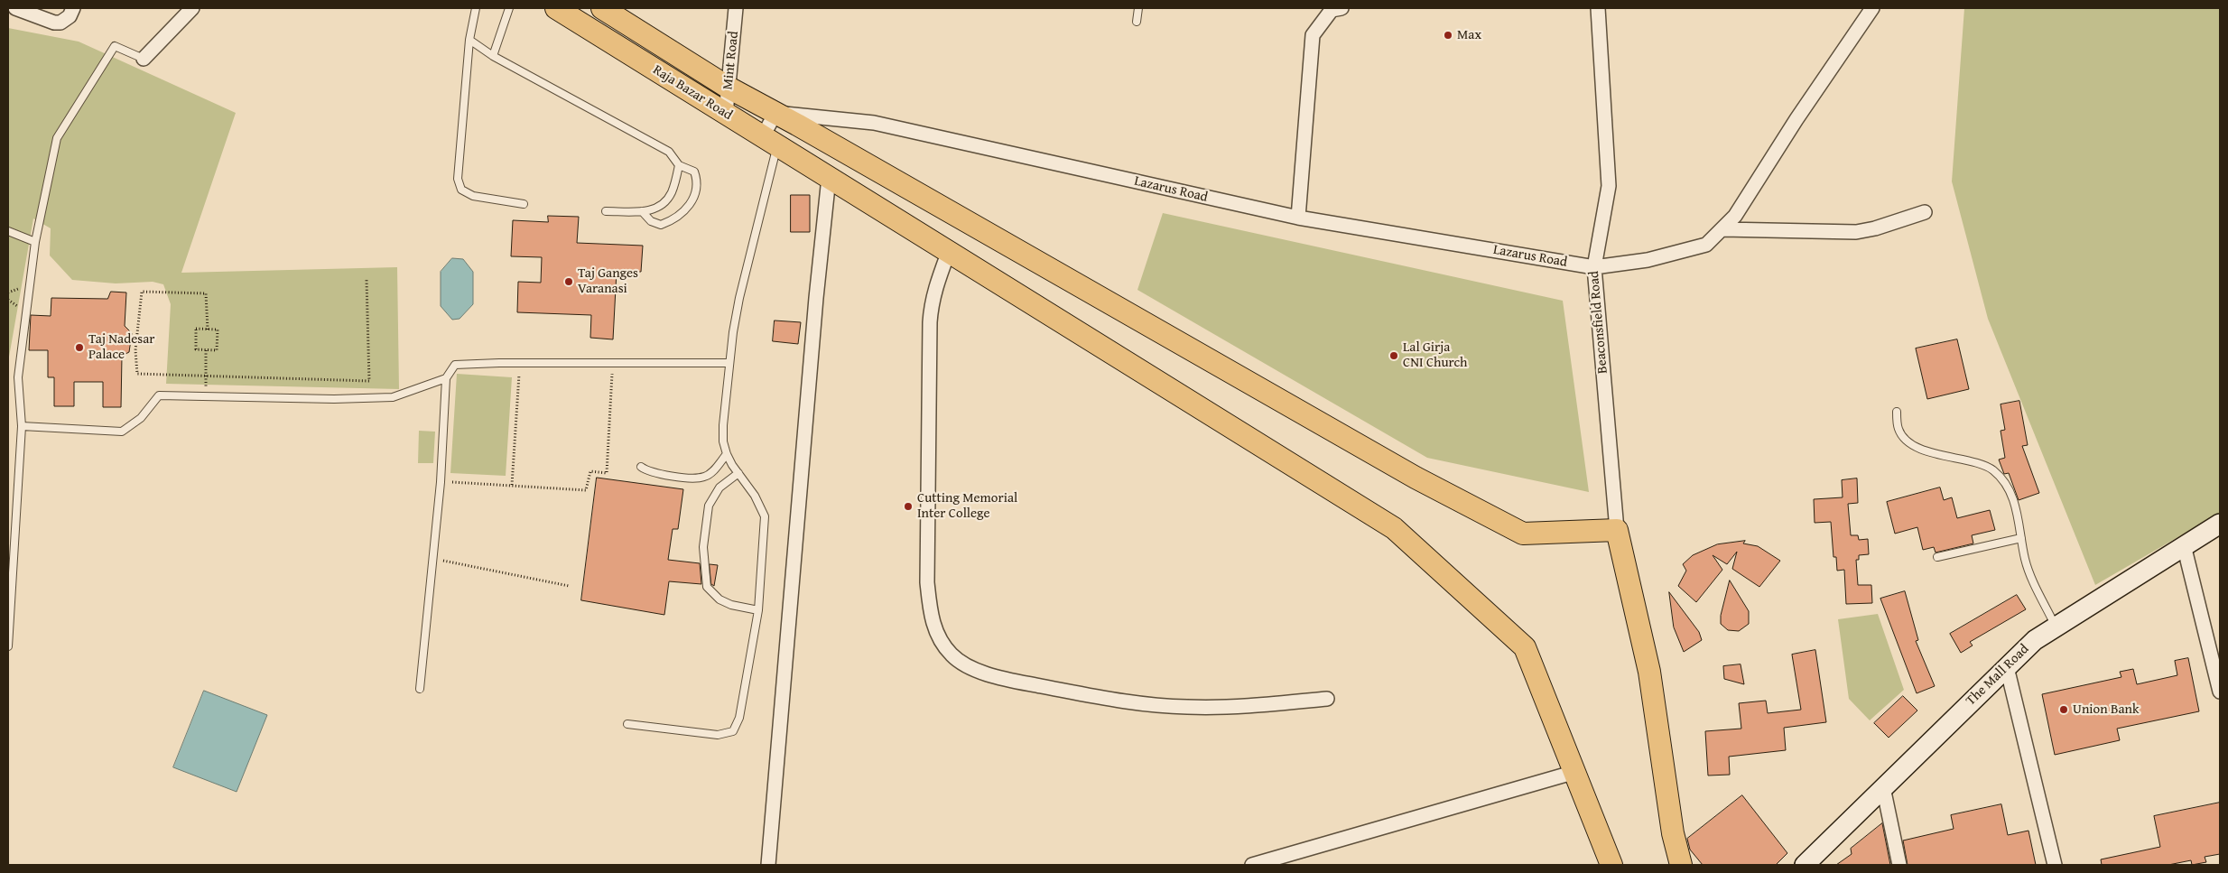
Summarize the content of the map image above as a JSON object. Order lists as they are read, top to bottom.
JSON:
{
  "streets": {
    "main road": ["Raja Bazar Road"],
    "street": [
      "Mint Road",
      "Lazarus Road",
      "Beaconsfield Road",
      "The Mall Road"
    ]
  },
  "crossings": [
    ["Mint Road", "Raja Bazar Road"],
    ["Raja Bazar Road", "Lazarus Road"],
    ["Raja Bazar Road", "Beaconsfield Road"],
    ["Lazarus Road", "Beaconsfield Road"]
  ],
  "places": [
    "Max",
    "Taj Ganges Varanasi",
    "Taj Nadesar Palace",
    "Lal Girja CNI Church",
    "Cutting Memorial Inter College",
    "Union Bank"
  ]
}
